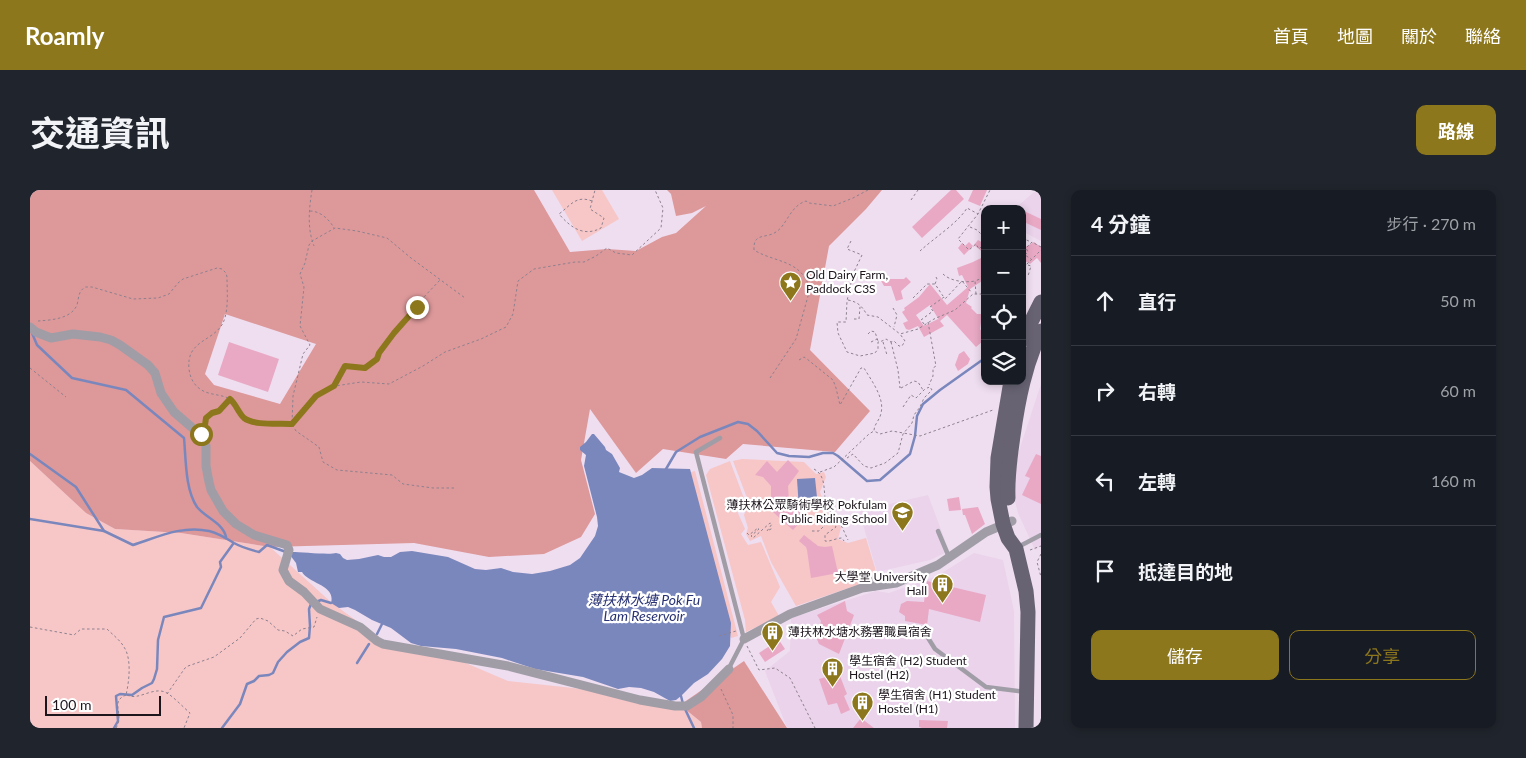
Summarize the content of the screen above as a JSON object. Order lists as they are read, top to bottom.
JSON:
{
  "water": ["薄扶林水塘 Pok Fu Lam Reservoir"],
  "places": {
    "place": ["Old Dairy Farm, Paddock C3S"],
    "school or university": ["薄扶林公眾騎術學校 Pokfulam Public Riding School"],
    "building": [
      "大學堂 University Hall",
      "薄扶林水塘水務署職員宿舍",
      "學生宿舍 (H2) Student Hostel (H2)",
      "學生宿舍 (H1) Student Hostel (H1)"
    ]
  },
  "scale_bar": "100 m",
  "page": {
    "header": "Roamly",
    "nav": [
      "首頁",
      "地圖",
      "關於",
      "聯絡"
    ],
    "title": "交通資訊",
    "buttons": [
      "路線",
      ["儲存", "分享"]
    ],
    "heading": ["4 分鐘", "步行 · 270 m"],
    "map_buttons": ["+", "−"],
    "list": [
      ["直行", "50 m"],
      ["右轉", "60 m"],
      ["左轉", "160 m"],
      "抵達目的地"
    ],
    "scale": "100 m"
  }
}
